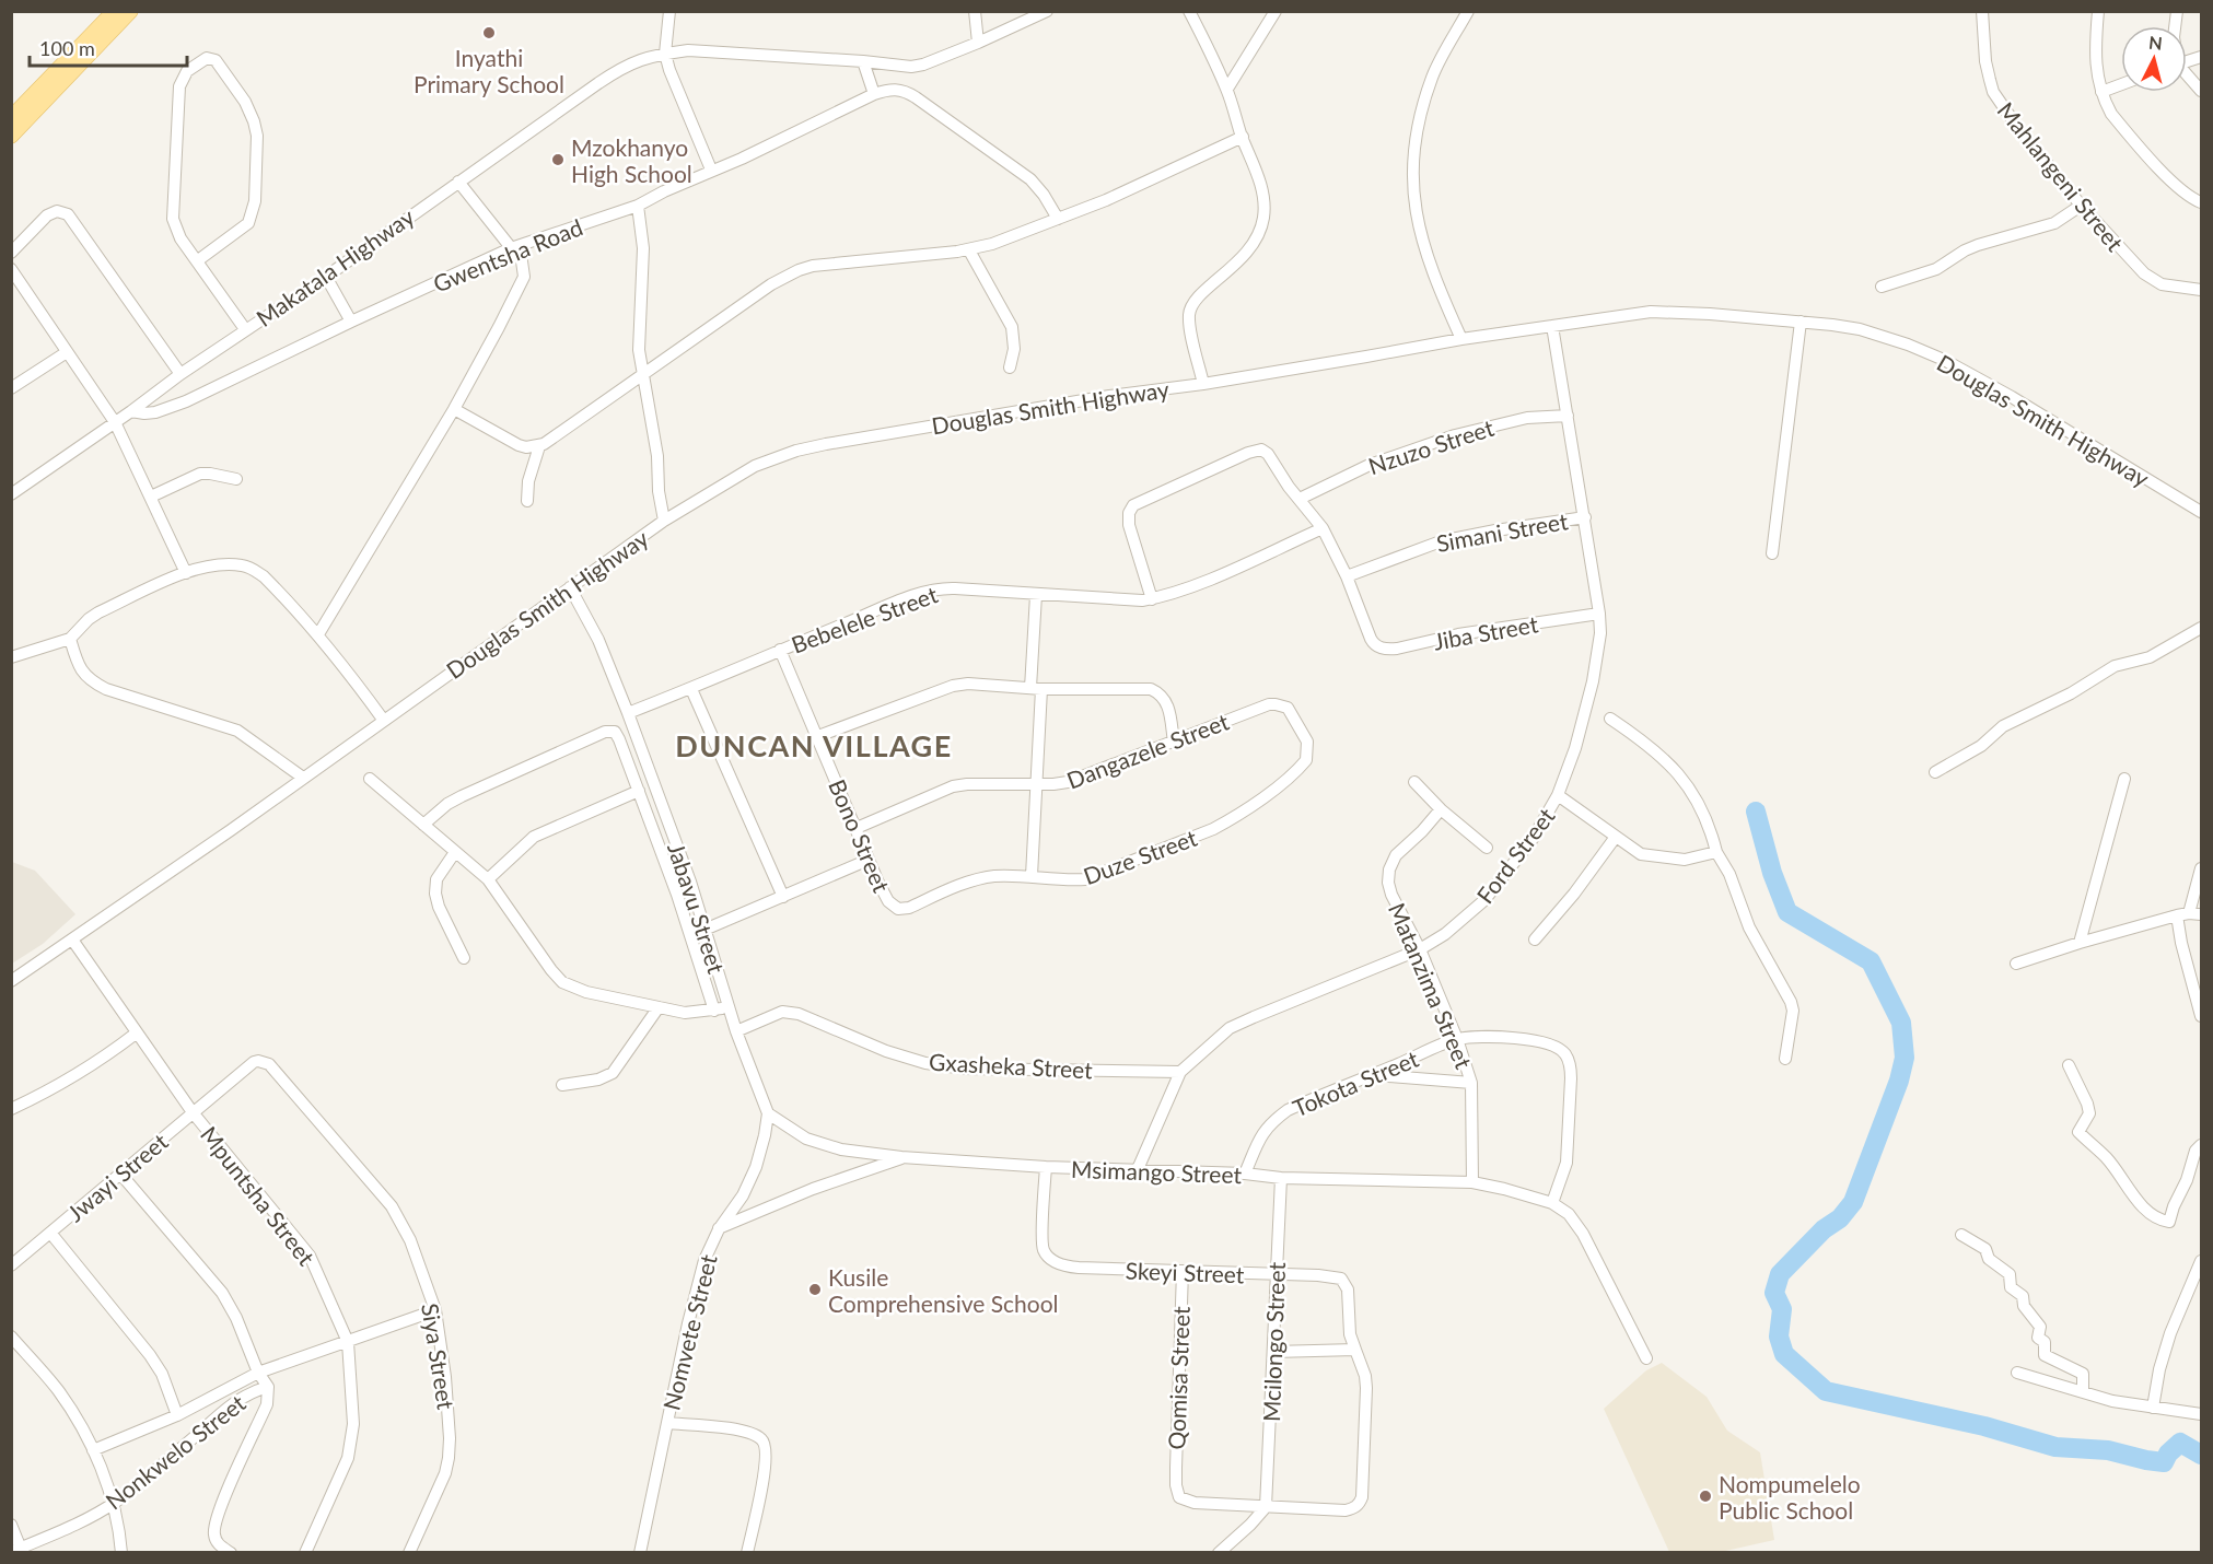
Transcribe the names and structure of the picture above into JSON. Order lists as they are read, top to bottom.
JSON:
{
  "streets": {
    "street": [
      "Mahlangeni Street",
      "Gwentsha Road",
      "Makatala Highway",
      "Douglas Smith Highway",
      "Nzuzo Street",
      "Simani Street",
      "Bebelele Street",
      "Jiba Street",
      "Dangazele Street",
      "Bono Street",
      "Ford Street",
      "Duze Street",
      "Jabavu Street",
      "Matanzima Street",
      "Gxasheka Street",
      "Tokota Street",
      "Msimango Street",
      "Jwayi Street",
      "Mpuntsha Street",
      "Skeyi Street",
      "Nomvete Street",
      "Mcilongo Street",
      "Siya Street",
      "Qomisa Street",
      "Nonkwelo Street"
    ]
  },
  "crossings": [
    ["Gwentsha Road", "Makatala Highway"],
    ["Douglas Smith Highway", "Ford Street"],
    ["Douglas Smith Highway", "Jabavu Street"],
    ["Douglas Smith Highway", "Mpuntsha Street"],
    ["Nzuzo Street", "Ford Street"],
    ["Simani Street", "Jiba Street"],
    ["Simani Street", "Ford Street"],
    ["Bebelele Street", "Bono Street"],
    ["Bebelele Street", "Jabavu Street"],
    ["Jiba Street", "Ford Street"],
    ["Dangazele Street", "Bono Street"],
    ["Dangazele Street", "Duze Street"],
    ["Bono Street", "Duze Street"],
    ["Ford Street", "Matanzima Street"],
    ["Ford Street", "Gxasheka Street"],
    ["Ford Street", "Msimango Street"],
    ["Jabavu Street", "Gxasheka Street"],
    ["Jabavu Street", "Msimango Street"],
    ["Matanzima Street", "Tokota Street"],
    ["Matanzima Street", "Msimango Street"],
    ["Tokota Street", "Msimango Street"],
    ["Msimango Street", "Skeyi Street"],
    ["Msimango Street", "Nomvete Street"],
    ["Msimango Street", "Mcilongo Street"],
    ["Jwayi Street", "Mpuntsha Street"],
    ["Jwayi Street", "Siya Street"],
    ["Mpuntsha Street", "Nonkwelo Street"],
    ["Skeyi Street", "Mcilongo Street"],
    ["Skeyi Street", "Qomisa Street"],
    ["Mcilongo Street", "Qomisa Street"],
    ["Siya Street", "Nonkwelo Street"]
  ],
  "districts": ["DUNCAN VILLAGE"],
  "places": [
    "Inyathi Primary School",
    "Mzokhanyo High School",
    "Kusile Comprehensive School",
    "Nompumelelo Public School"
  ],
  "scale_bar": "100 m",
  "north": "top"
}
